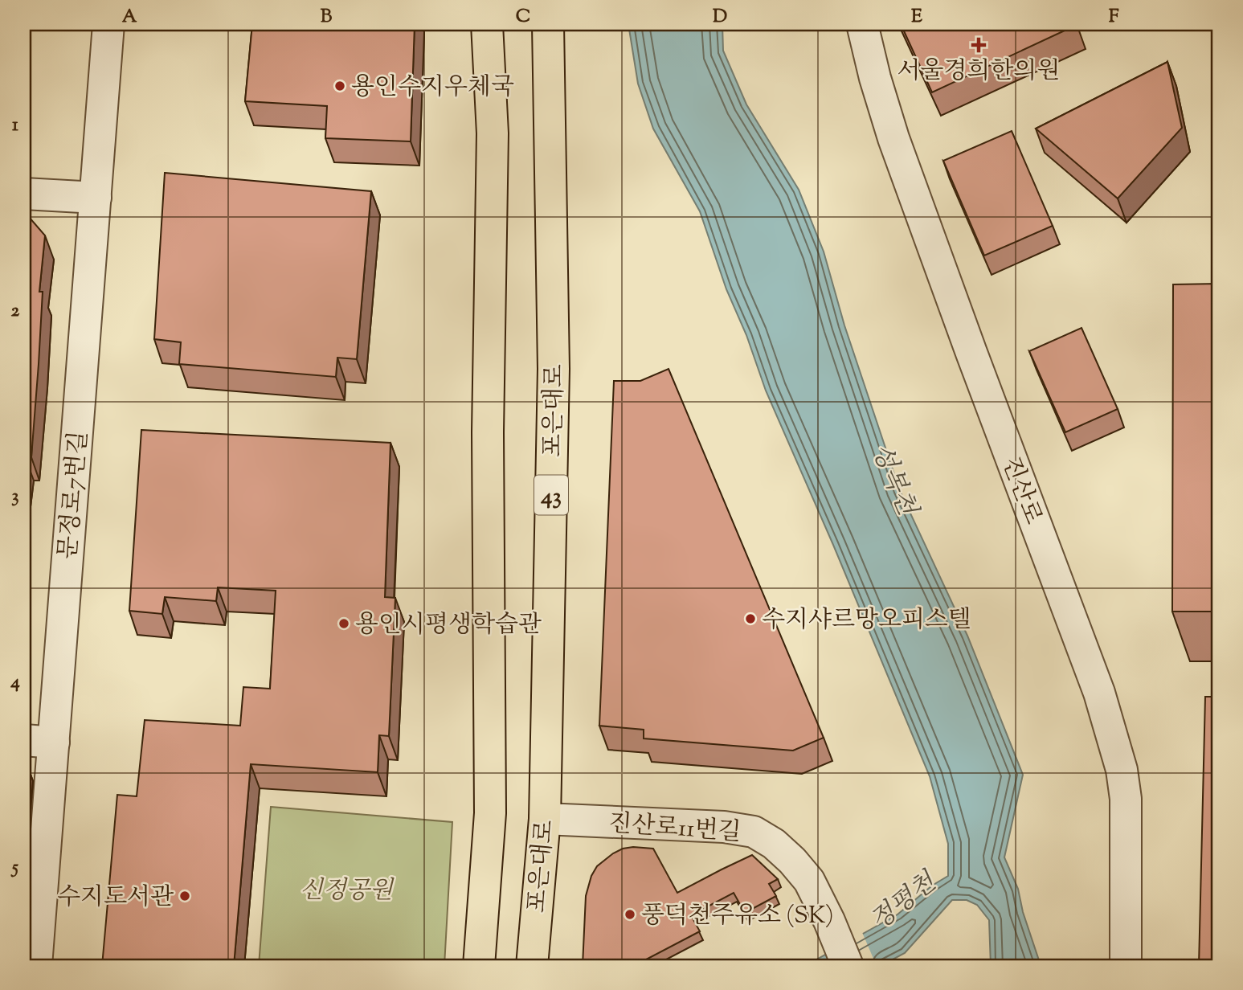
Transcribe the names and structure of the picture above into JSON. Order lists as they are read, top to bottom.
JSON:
{
  "streets": {
    "main road": ["포은대로", "43"],
    "street": ["진산로", "문정로7번길", "진산로11번길"]
  },
  "crossings": [
    ["포은대로", "진산로11번길"]
  ],
  "water": ["성복천", "정평천"],
  "parks": ["신정공원"],
  "places": {
    "health": ["서울경희한의원"],
    "other": [
      "용인수지우체국",
      "수지샤르망오피스텔",
      "용인시평생학습관",
      "수지도서관",
      "풍덕천주유소 (SK)"
    ]
  },
  "grid": {
    "columns": [
      "A",
      "B",
      "C",
      "D",
      "E",
      "F"
    ],
    "rows": [
      "1",
      "2",
      "3",
      "4",
      "5"
    ]
  }
}
